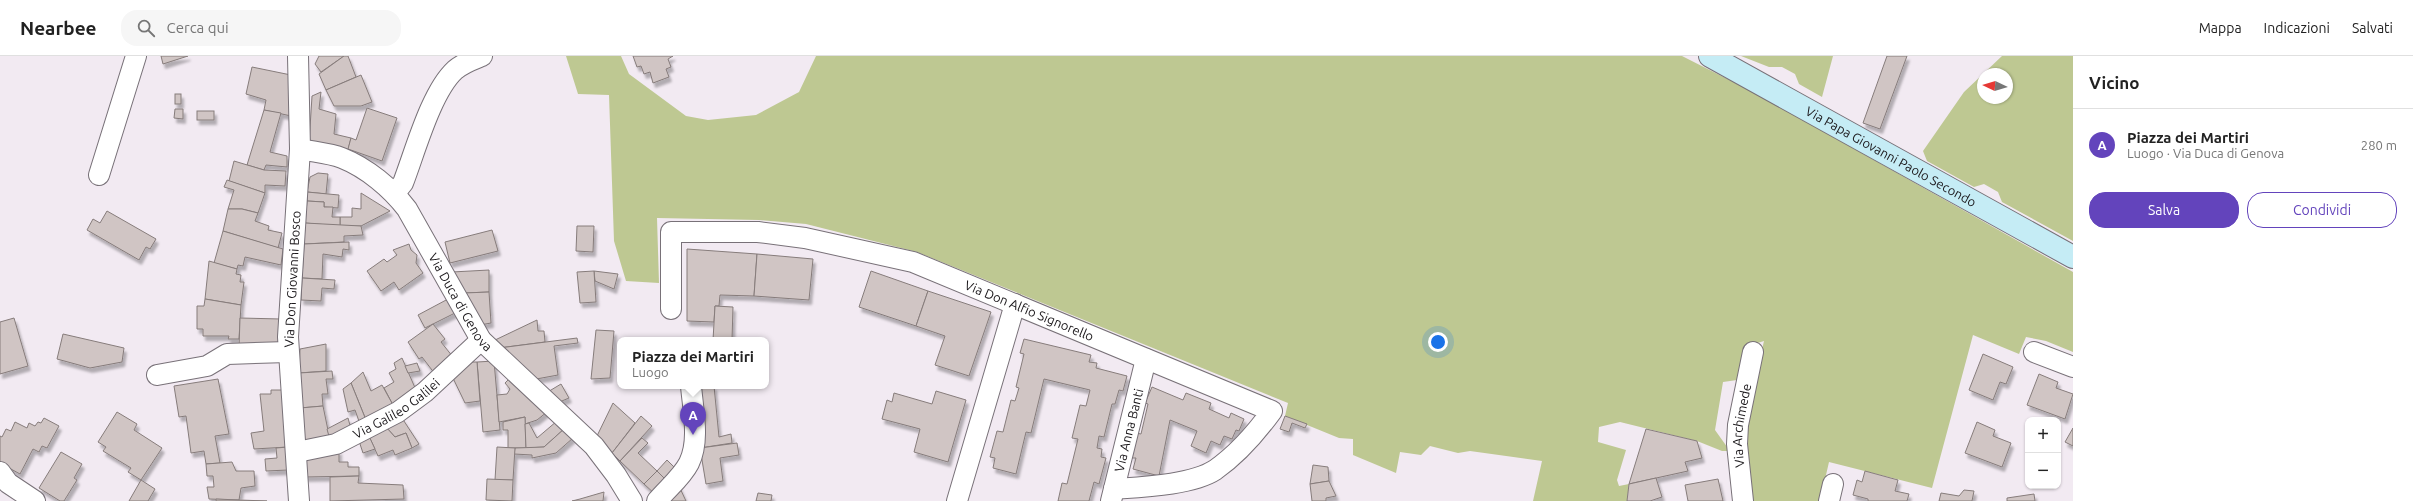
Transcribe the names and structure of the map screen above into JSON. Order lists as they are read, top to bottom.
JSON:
{
  "streets": {
    "main road": ["Via Papa Giovanni Paolo Secondo"],
    "street": [
      "Via Don Giovanni Bosco",
      "Via Duca di Genova",
      "Via Don Alfio Signorello",
      "Via Galileo Galilei",
      "Via Archimede",
      "Via Anna Banti"
    ]
  },
  "crossings": [
    ["Via Don Giovanni Bosco", "Via Duca di Genova"],
    ["Via Don Giovanni Bosco", "Via Galileo Galilei"],
    ["Via Duca di Genova", "Via Galileo Galilei"],
    ["Via Don Alfio Signorello", "Via Anna Banti"]
  ],
  "north": "left",
  "page": {
    "header": "Nearbee",
    "search": "Cerca qui",
    "nav": ["Mappa", "Indicazioni", "Salvati"],
    "heading": "Vicino",
    "list": [
      {
        "mark": "A",
        "name": "Piazza dei Martiri",
        "note": "Luogo · Via Duca di Genova",
        "value": "280 m"
      }
    ],
    "buttons": ["Salva", "Condividi"],
    "popup": ["Piazza dei Martiri", "Luogo"],
    "pins": "A",
    "map_buttons": ["+", "−"]
  }
}
